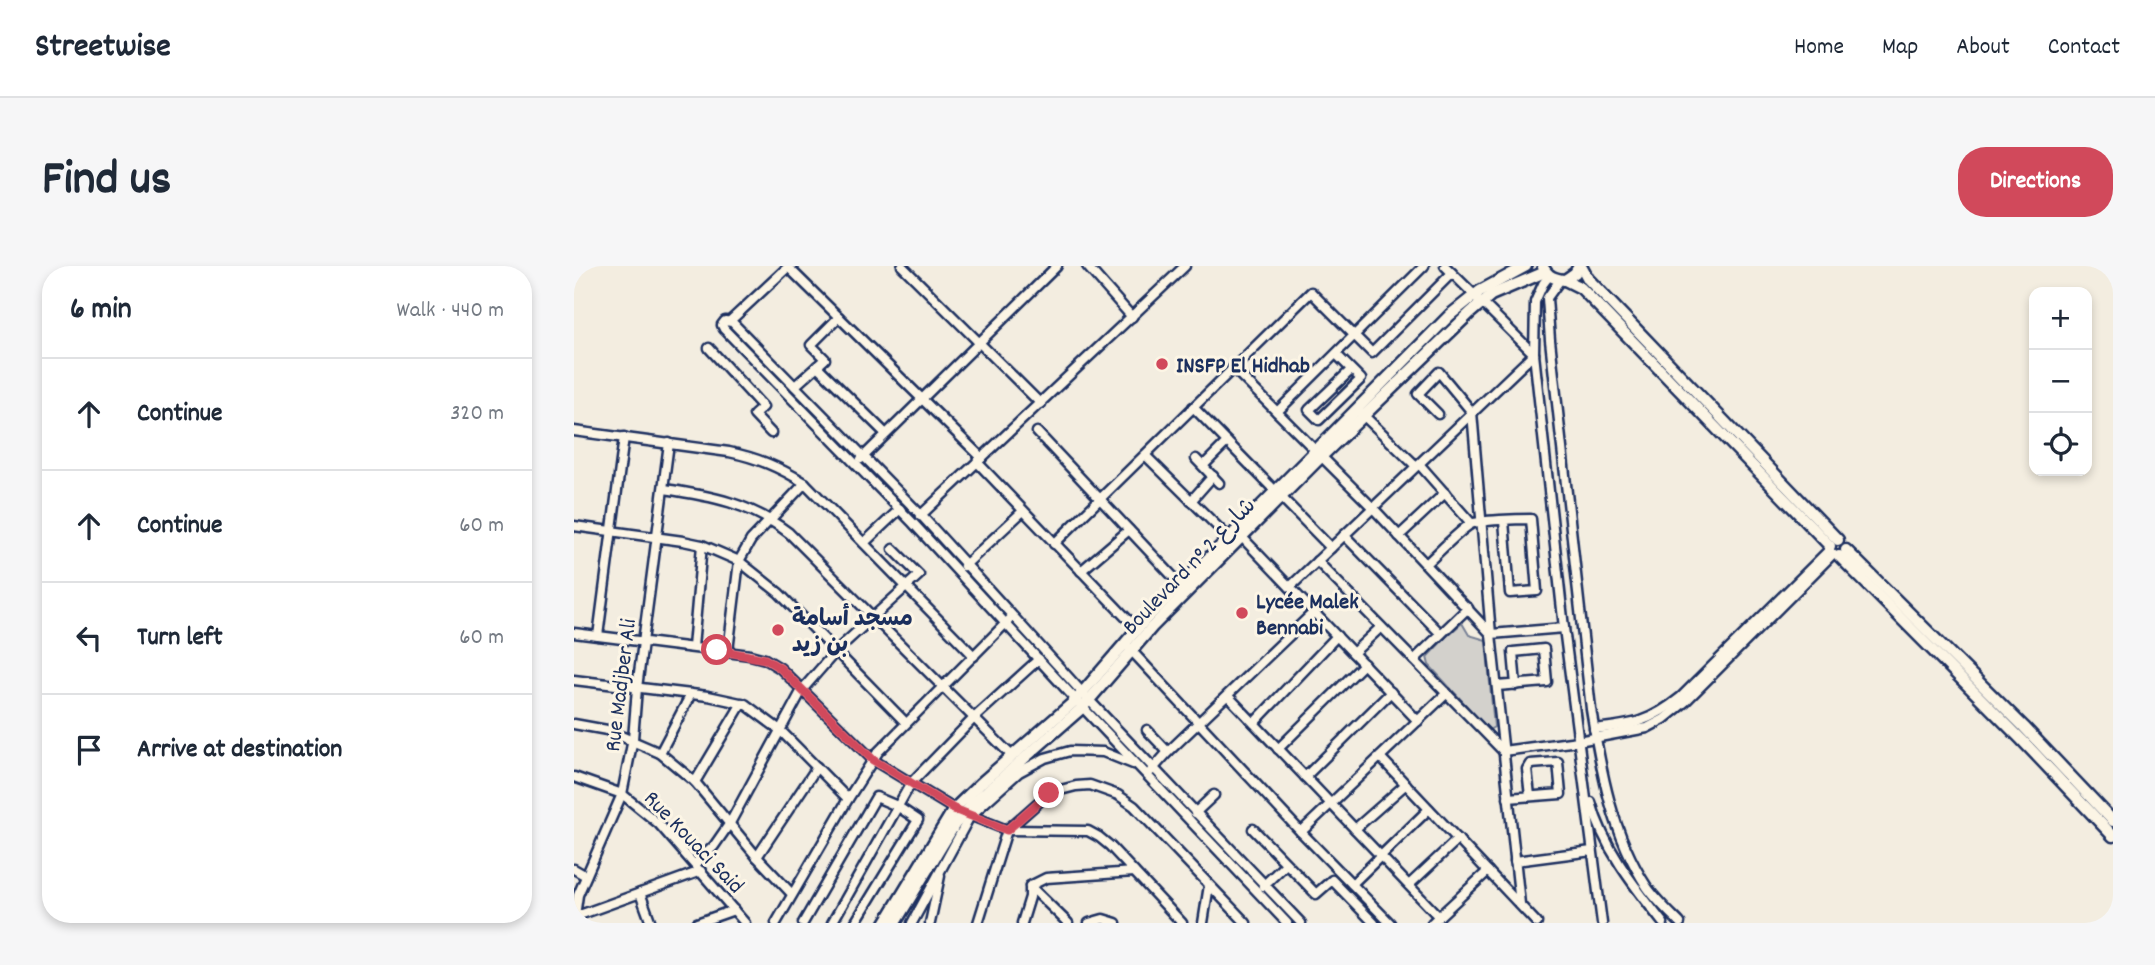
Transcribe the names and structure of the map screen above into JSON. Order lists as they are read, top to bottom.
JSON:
{
  "streets": {
    "main road": ["Boulevard n° شارع 2"],
    "street": ["Rue Madjber Ali", "Rue Kouaci Said"]
  },
  "crossings": [
    ["Rue Madjber Ali", "Rue Kouaci Said"]
  ],
  "places": ["INSFP El Hidhab", "Lycée Malek Bennabi", "مسجد أسامة بن زيد"],
  "page": {
    "header": "Streetwise",
    "nav": [
      "Home",
      "Map",
      "About",
      "Contact"
    ],
    "title": "Find us",
    "buttons": "Directions",
    "heading": ["6 min", "Walk · 440 m"],
    "map_buttons": ["+", "−"],
    "list": [
      ["Continue", "320 m"],
      ["Continue", "60 m"],
      ["Turn left", "60 m"],
      "Arrive at destination"
    ]
  }
}
